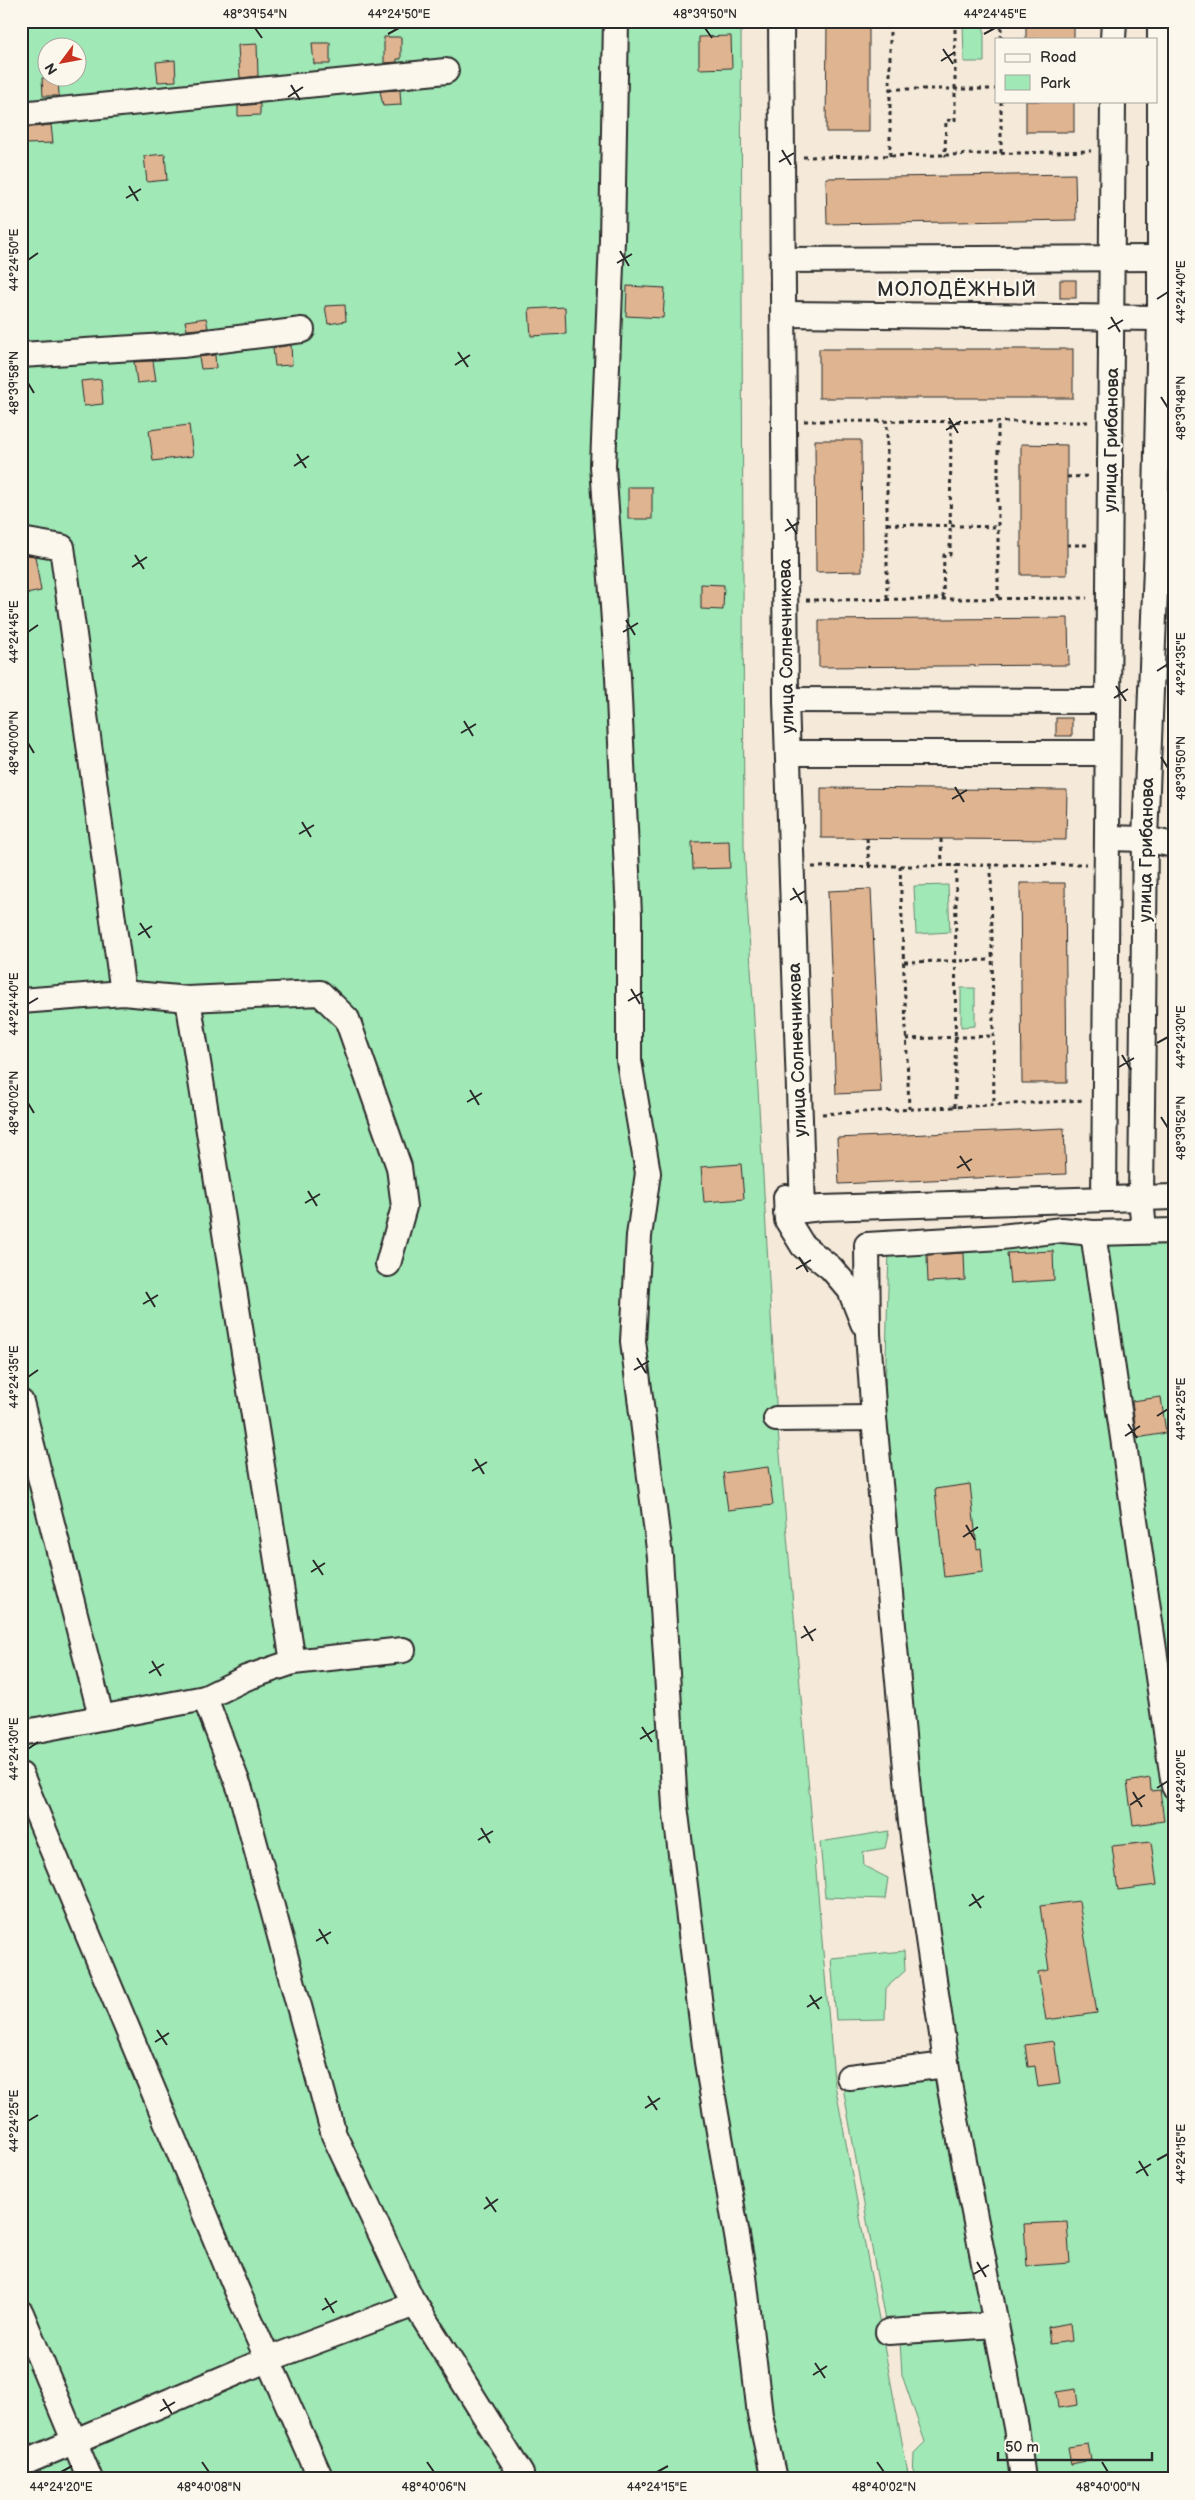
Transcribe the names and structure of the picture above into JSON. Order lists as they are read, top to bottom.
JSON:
{
  "streets": {
    "street": ["улица Грибанова", "улица Солнечникова"]
  },
  "districts": ["МОЛОДЁЖНЫЙ"],
  "legend": ["Road", "Park"],
  "scale_bar": "50 m",
  "north": "bottom left",
  "coordinates": [
    "48°39'54\"N",
    "44°24'50\"E",
    "48°39'50\"N",
    "44°24'45\"E",
    "44°24'40\"E",
    "48°39'58\"N",
    "48°39'48\"N",
    "44°24'35\"E",
    "48°40'00\"N",
    "44°24'30\"E",
    "48°40'02\"N",
    "48°39'52\"N",
    "44°24'25\"E",
    "44°24'20\"E",
    "44°24'15\"E",
    "48°40'08\"N",
    "48°40'06\"N"
  ]
}
